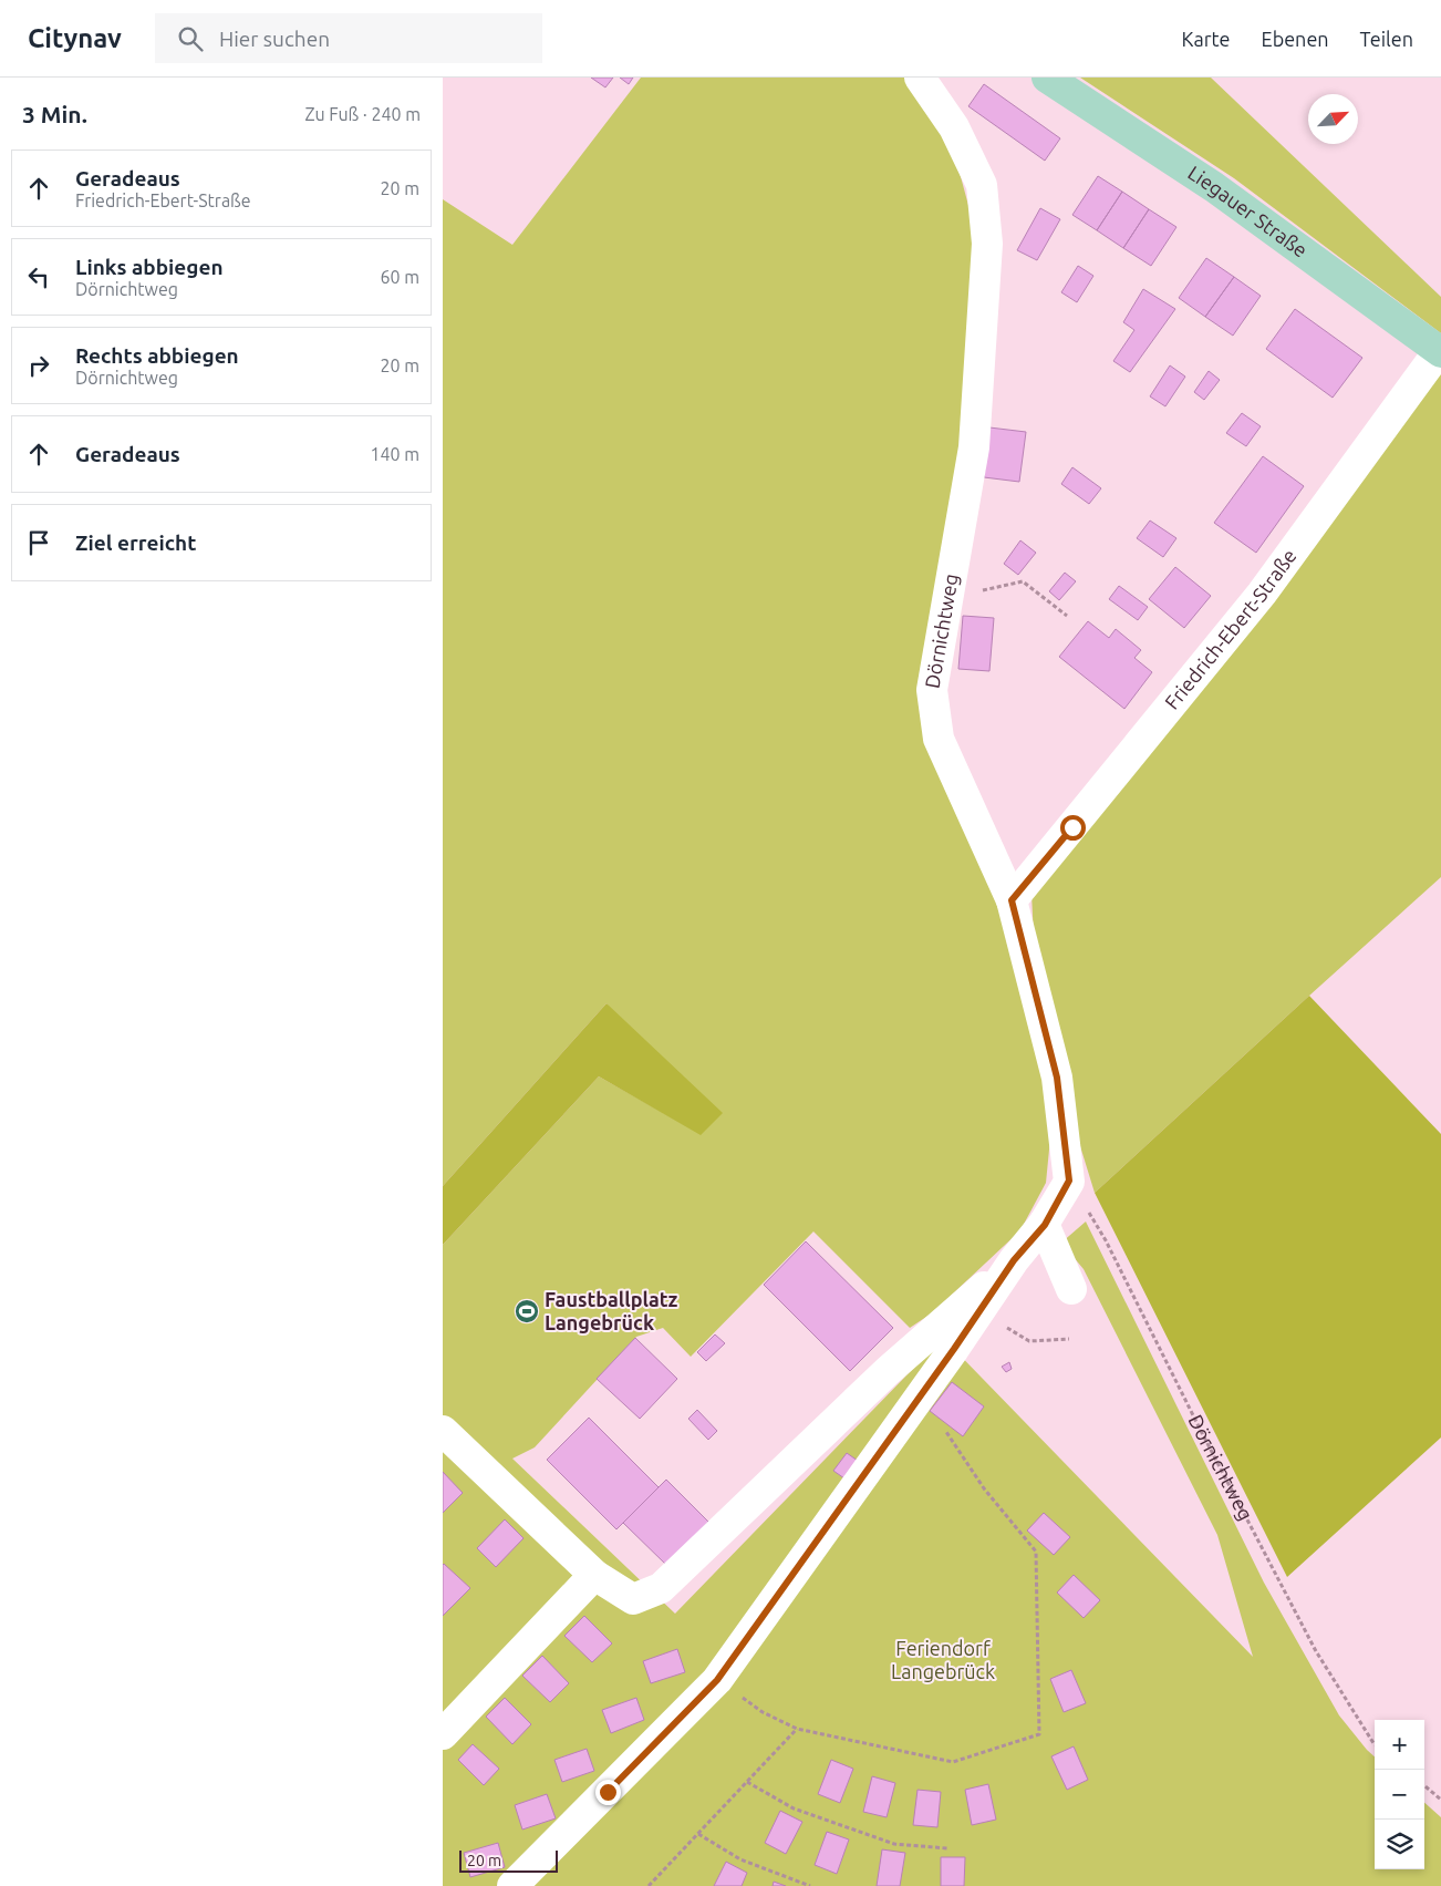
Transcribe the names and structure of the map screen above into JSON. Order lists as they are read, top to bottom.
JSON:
{
  "streets": {
    "main road": ["Liegauer Straße"],
    "street": ["Friedrich-Ebert-Straße", "Dörnichtweg"]
  },
  "crossings": [
    ["Liegauer Straße", "Friedrich-Ebert-Straße"],
    ["Friedrich-Ebert-Straße", "Dörnichtweg"]
  ],
  "parks": ["Feriendorf Langebrück"],
  "places": {
    "sports": ["Faustballplatz Langebrück"]
  },
  "scale_bar": "20 m",
  "north": "top right",
  "page": {
    "header": "Citynav",
    "search": "Hier suchen",
    "nav": ["Karte", "Ebenen", "Teilen"],
    "heading": ["3 Min.", "Zu Fuß · 240 m"],
    "list": [
      ["Geradeaus", "Friedrich-Ebert-Straße", "20 m"],
      ["Links abbiegen", "Dörnichtweg", "60 m"],
      ["Rechts abbiegen", "Dörnichtweg", "20 m"],
      ["Geradeaus", "140 m"],
      "Ziel erreicht"
    ],
    "map_buttons": ["+", "−"],
    "scale": "20 m"
  }
}
